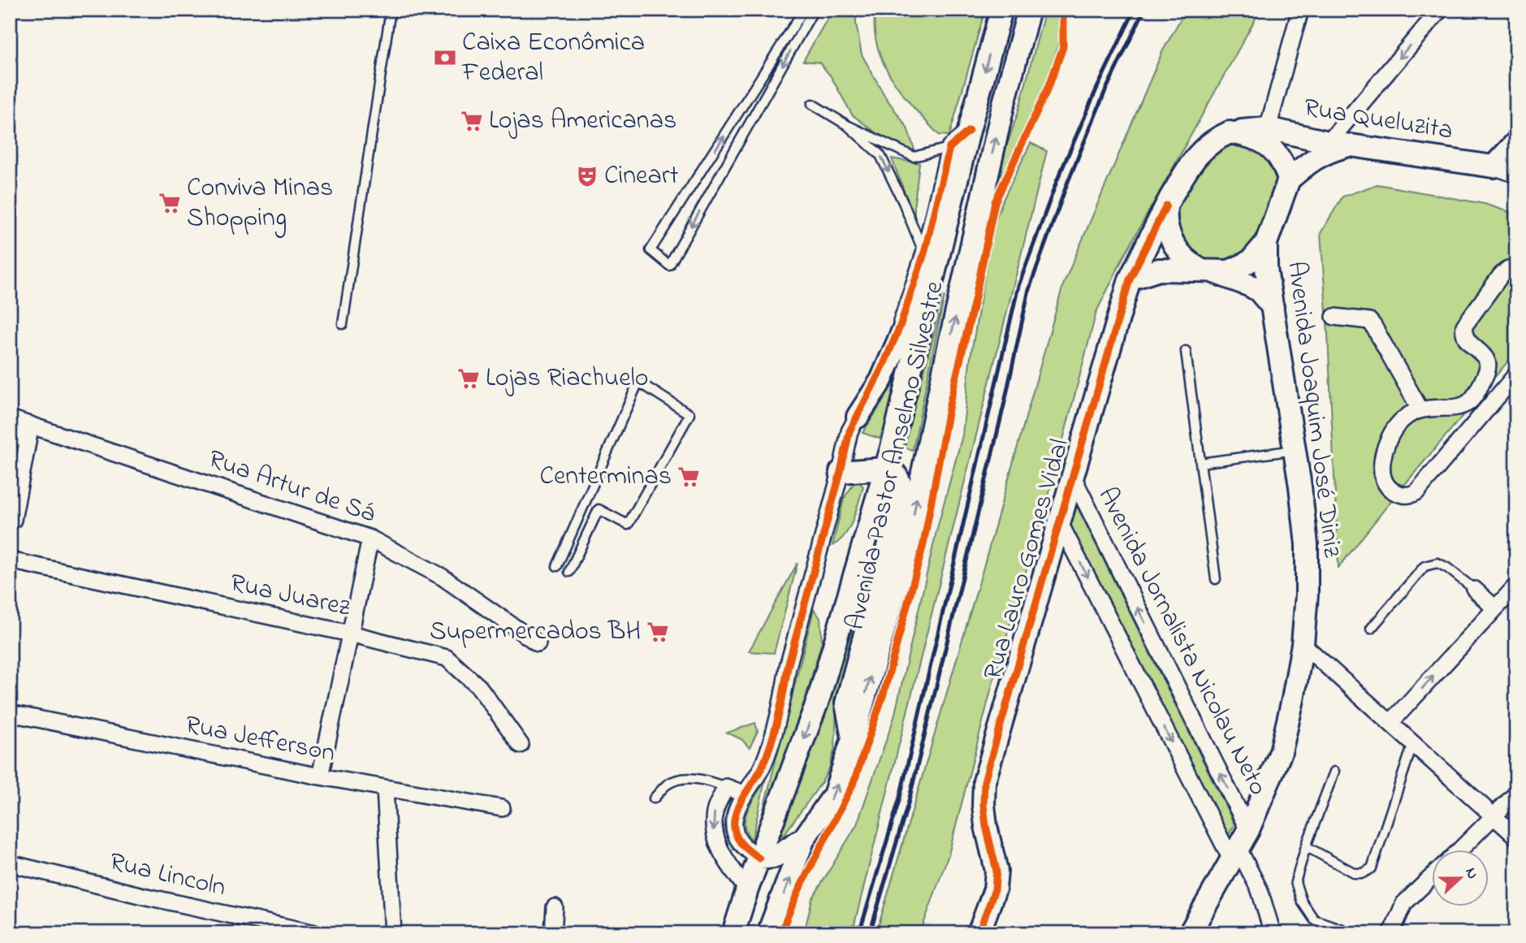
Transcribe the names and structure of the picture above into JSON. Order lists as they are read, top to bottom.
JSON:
{
  "streets": {
    "main road": [
      "Rua Queluzita",
      "Avenida Joaquim José Diniz",
      "Avenida Pastor Anselmo Silvestre",
      "Rua Lauro Gomes Vidal"
    ],
    "street": [
      "Rua Artur de Sá",
      "Rua Juarez",
      "Avenida Jornalista Nicolau Neto",
      "Rua Jefferson",
      "Rua Lincoln"
    ]
  },
  "crossings": [
    ["Rua Queluzita", "Avenida Joaquim José Diniz"],
    ["Rua Queluzita", "Rua Lauro Gomes Vidal"],
    ["Avenida Joaquim José Diniz", "Rua Lauro Gomes Vidal"],
    ["Avenida Joaquim José Diniz", "Avenida Jornalista Nicolau Neto"],
    ["Rua Lauro Gomes Vidal", "Avenida Jornalista Nicolau Neto"]
  ],
  "places": {
    "bank": ["Caixa Econômica Federal"],
    "supermarket": [
      "Lojas Americanas",
      "Conviva Minas Shopping",
      "Lojas Riachuelo",
      "Centerminas",
      "Supermercados BH"
    ],
    "theatre": ["Cineart"]
  },
  "north": "right"
}
